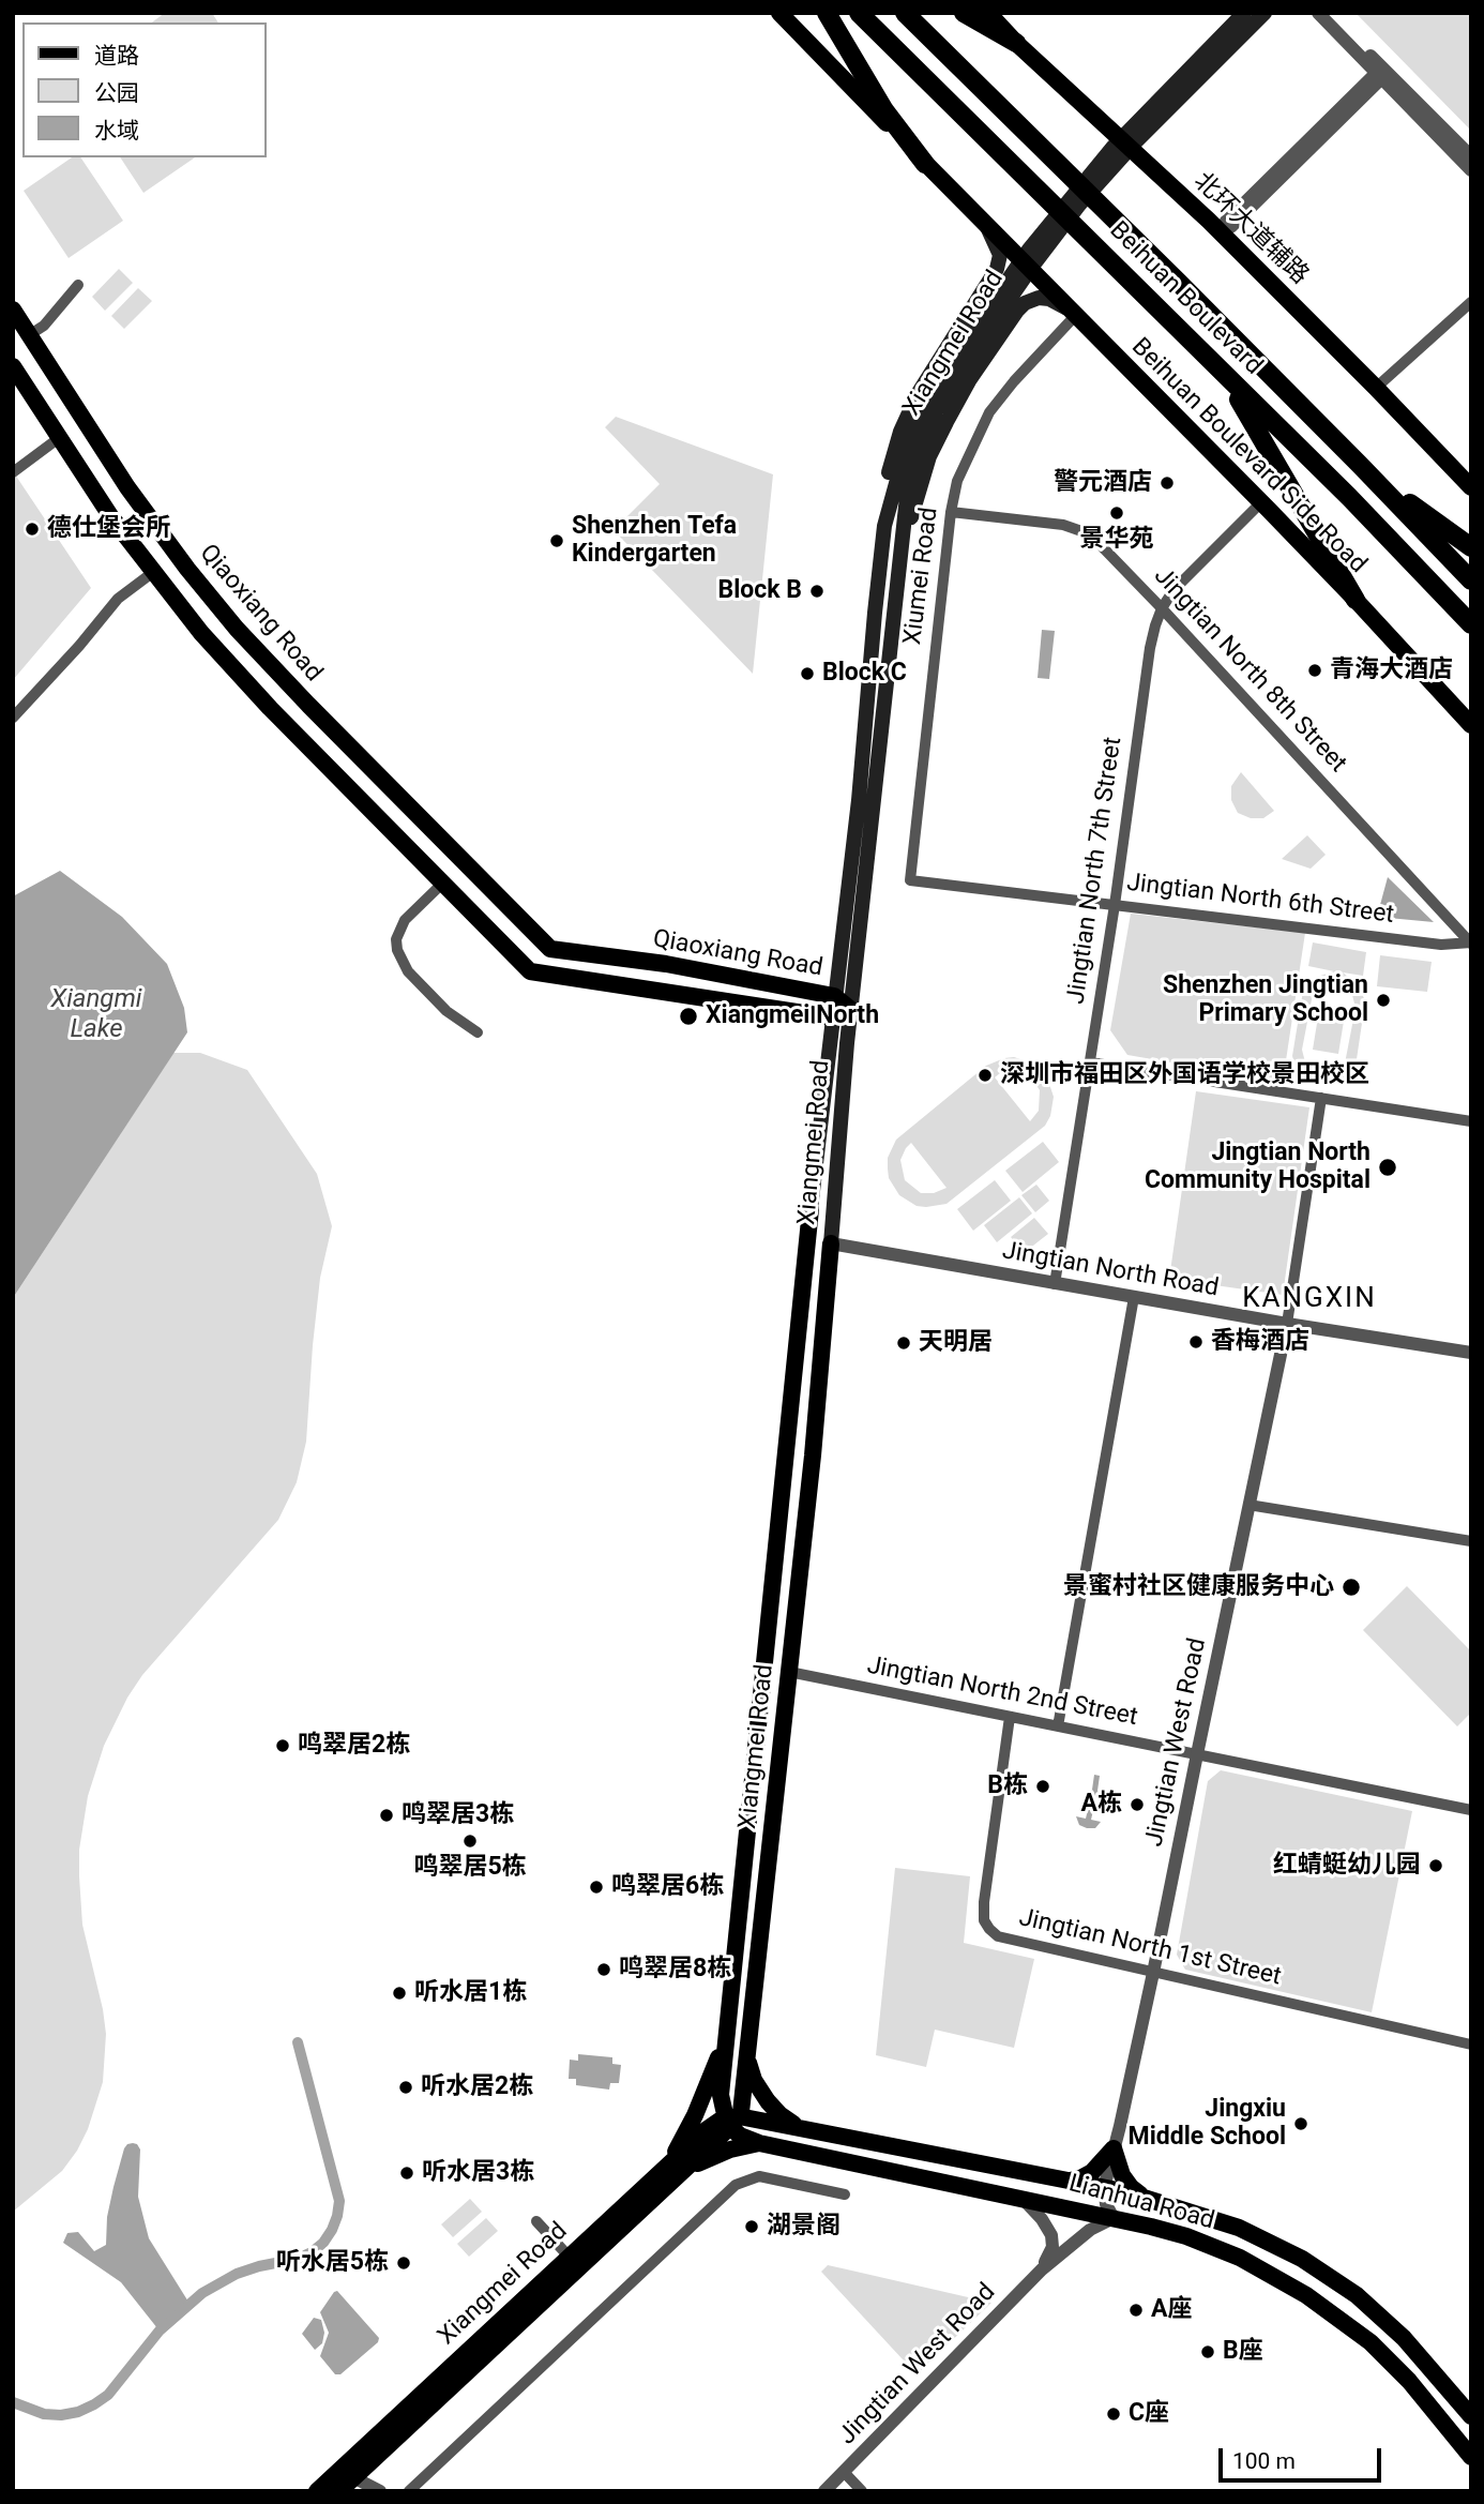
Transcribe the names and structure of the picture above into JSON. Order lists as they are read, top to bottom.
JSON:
{
  "streets": {
    "highway": ["Beihuan Boulevard"],
    "main road": [
      "北环大道辅路",
      "Xiangmei Road",
      "Beihuan Boulevard Side Road",
      "Qiaoxiang Road",
      "Lianhua Road"
    ],
    "street": [
      "Xiumei Road",
      "Jingtian North 8th Street",
      "Jingtian North 7th Street",
      "Jingtian North 6th Street",
      "Jingtian North Road",
      "Jingtian North 2nd Street",
      "Jingtian West Road",
      "Jingtian North 1st Street"
    ]
  },
  "crossings": [
    ["Xiangmei Road", "Qiaoxiang Road"],
    ["Xiangmei Road", "Jingtian North Road"],
    ["Xiangmei Road", "Jingtian North 2nd Street"],
    ["Xiangmei Road", "Lianhua Road"],
    ["Beihuan Boulevard Side Road", "Xiumei Road"],
    ["Beihuan Boulevard Side Road", "Jingtian North 7th Street"],
    ["Xiumei Road", "Jingtian North 8th Street"],
    ["Xiumei Road", "Jingtian North 6th Street"],
    ["Jingtian North 8th Street", "Jingtian North 7th Street"],
    ["Jingtian North 8th Street", "Jingtian North 6th Street"],
    ["Jingtian North 7th Street", "Jingtian North 6th Street"],
    ["Jingtian North 7th Street", "Jingtian North Road"],
    ["Jingtian North Road", "Jingtian West Road"],
    ["Jingtian North 2nd Street", "Jingtian West Road"],
    ["Jingtian North 2nd Street", "Jingtian North 1st Street"],
    ["Jingtian West Road", "Jingtian North 1st Street"],
    ["Jingtian West Road", "Lianhua Road"]
  ],
  "districts": ["KANGXIN"],
  "water": ["Xiangmi Lake"],
  "places": [
    "警元酒店",
    "景华苑",
    "德仕堡会所",
    "Shenzhen Tefa Kindergarten",
    "Block B",
    "青海大酒店",
    "Block C",
    "Shenzhen Jingtian Primary School",
    "Xiangmei North",
    "深圳市福田区外国语学校景田校区",
    "Jingtian North Community Hospital",
    "香梅酒店",
    "天明居",
    "景蜜村社区健康服务中心",
    "鸣翠居2栋",
    "B栋",
    "A栋",
    "鸣翠居3栋",
    "鸣翠居5栋",
    "红蜻蜓幼儿园",
    "鸣翠居6栋",
    "鸣翠居8栋",
    "听水居1栋",
    "听水居2栋",
    "Jingxiu Middle School",
    "听水居3栋",
    "湖景阁",
    "听水居5栋",
    "A座",
    "B座",
    "C座"
  ],
  "legend": ["道路", "公园", "水域"],
  "scale_bar": "100 m"
}
